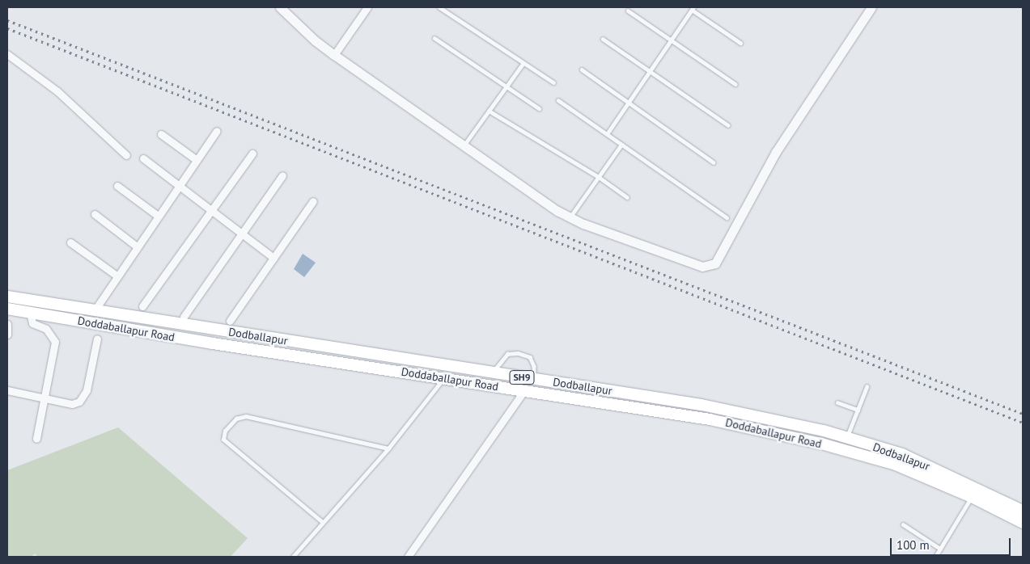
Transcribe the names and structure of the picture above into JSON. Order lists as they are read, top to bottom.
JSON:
{
  "streets": {
    "main road": ["Doddaballapur Road", "Dodballapur", "SH9"]
  },
  "scale_bar": "100 m"
}
